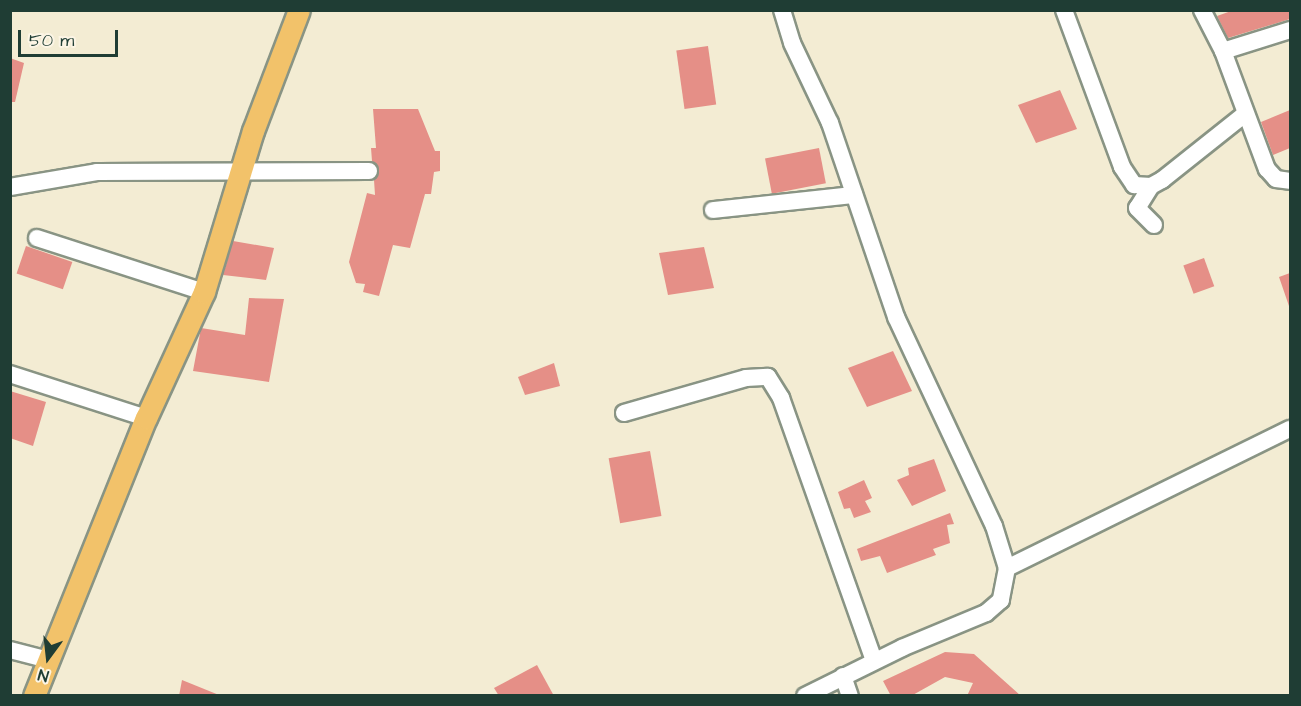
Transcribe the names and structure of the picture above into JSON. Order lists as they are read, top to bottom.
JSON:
{
  "scale_bar": "50 m",
  "north": "bottom"
}
